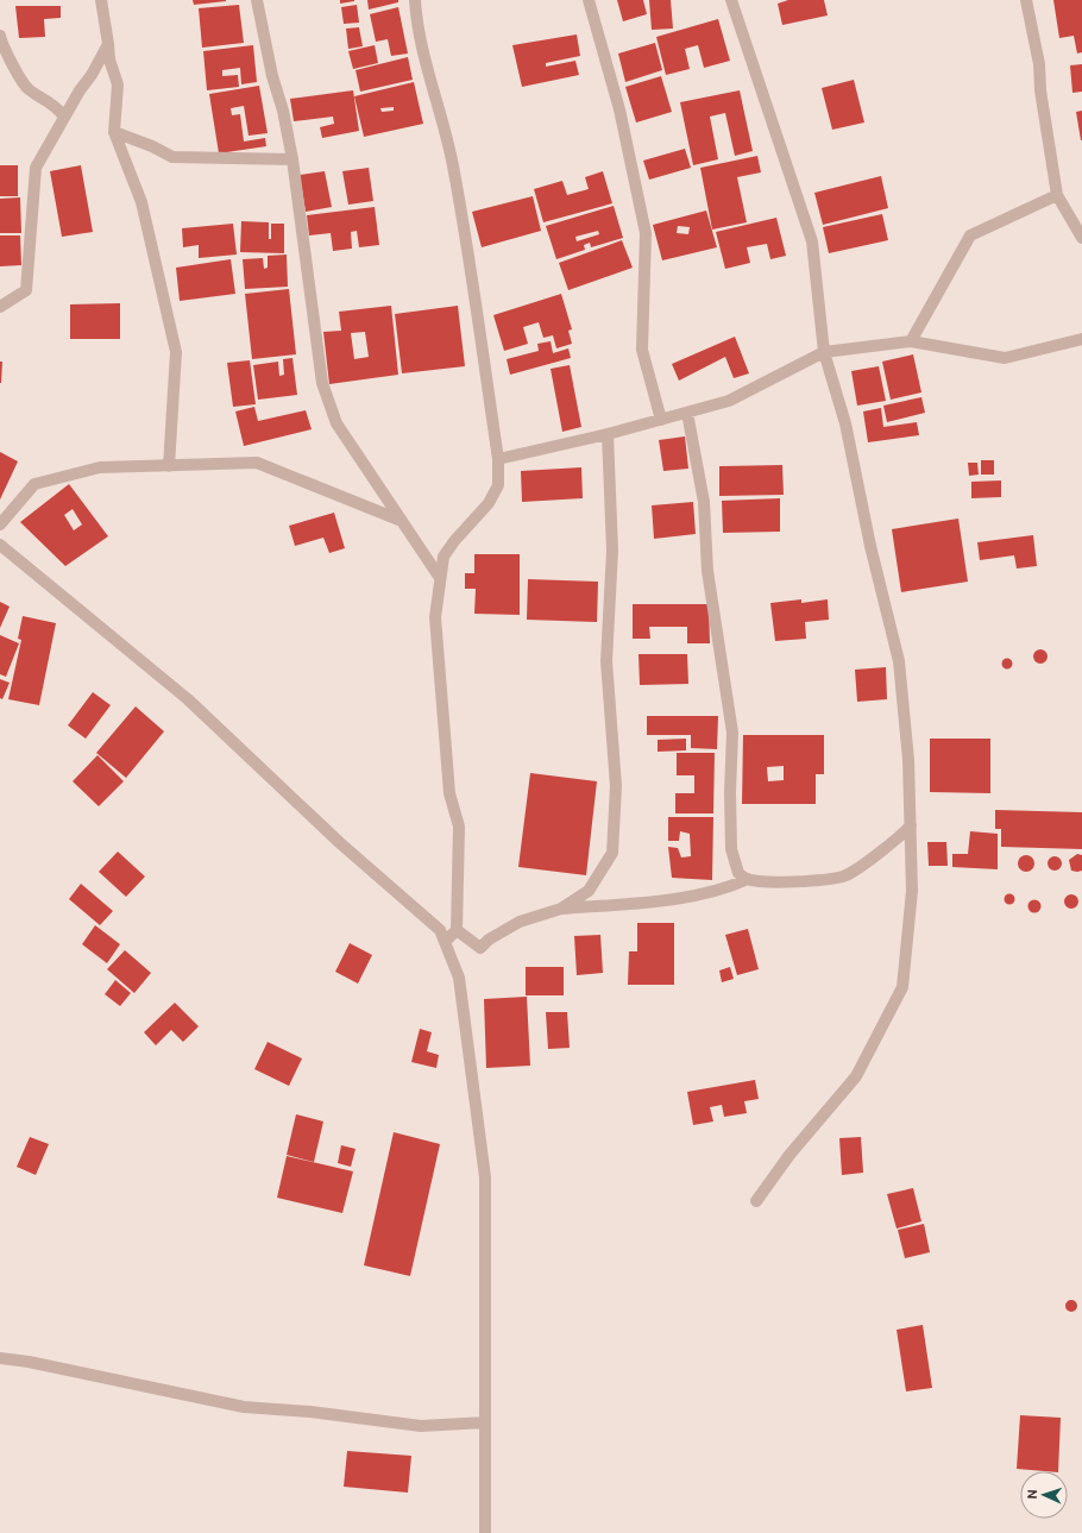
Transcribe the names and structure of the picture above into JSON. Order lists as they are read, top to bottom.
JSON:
{
  "north": "left"
}
